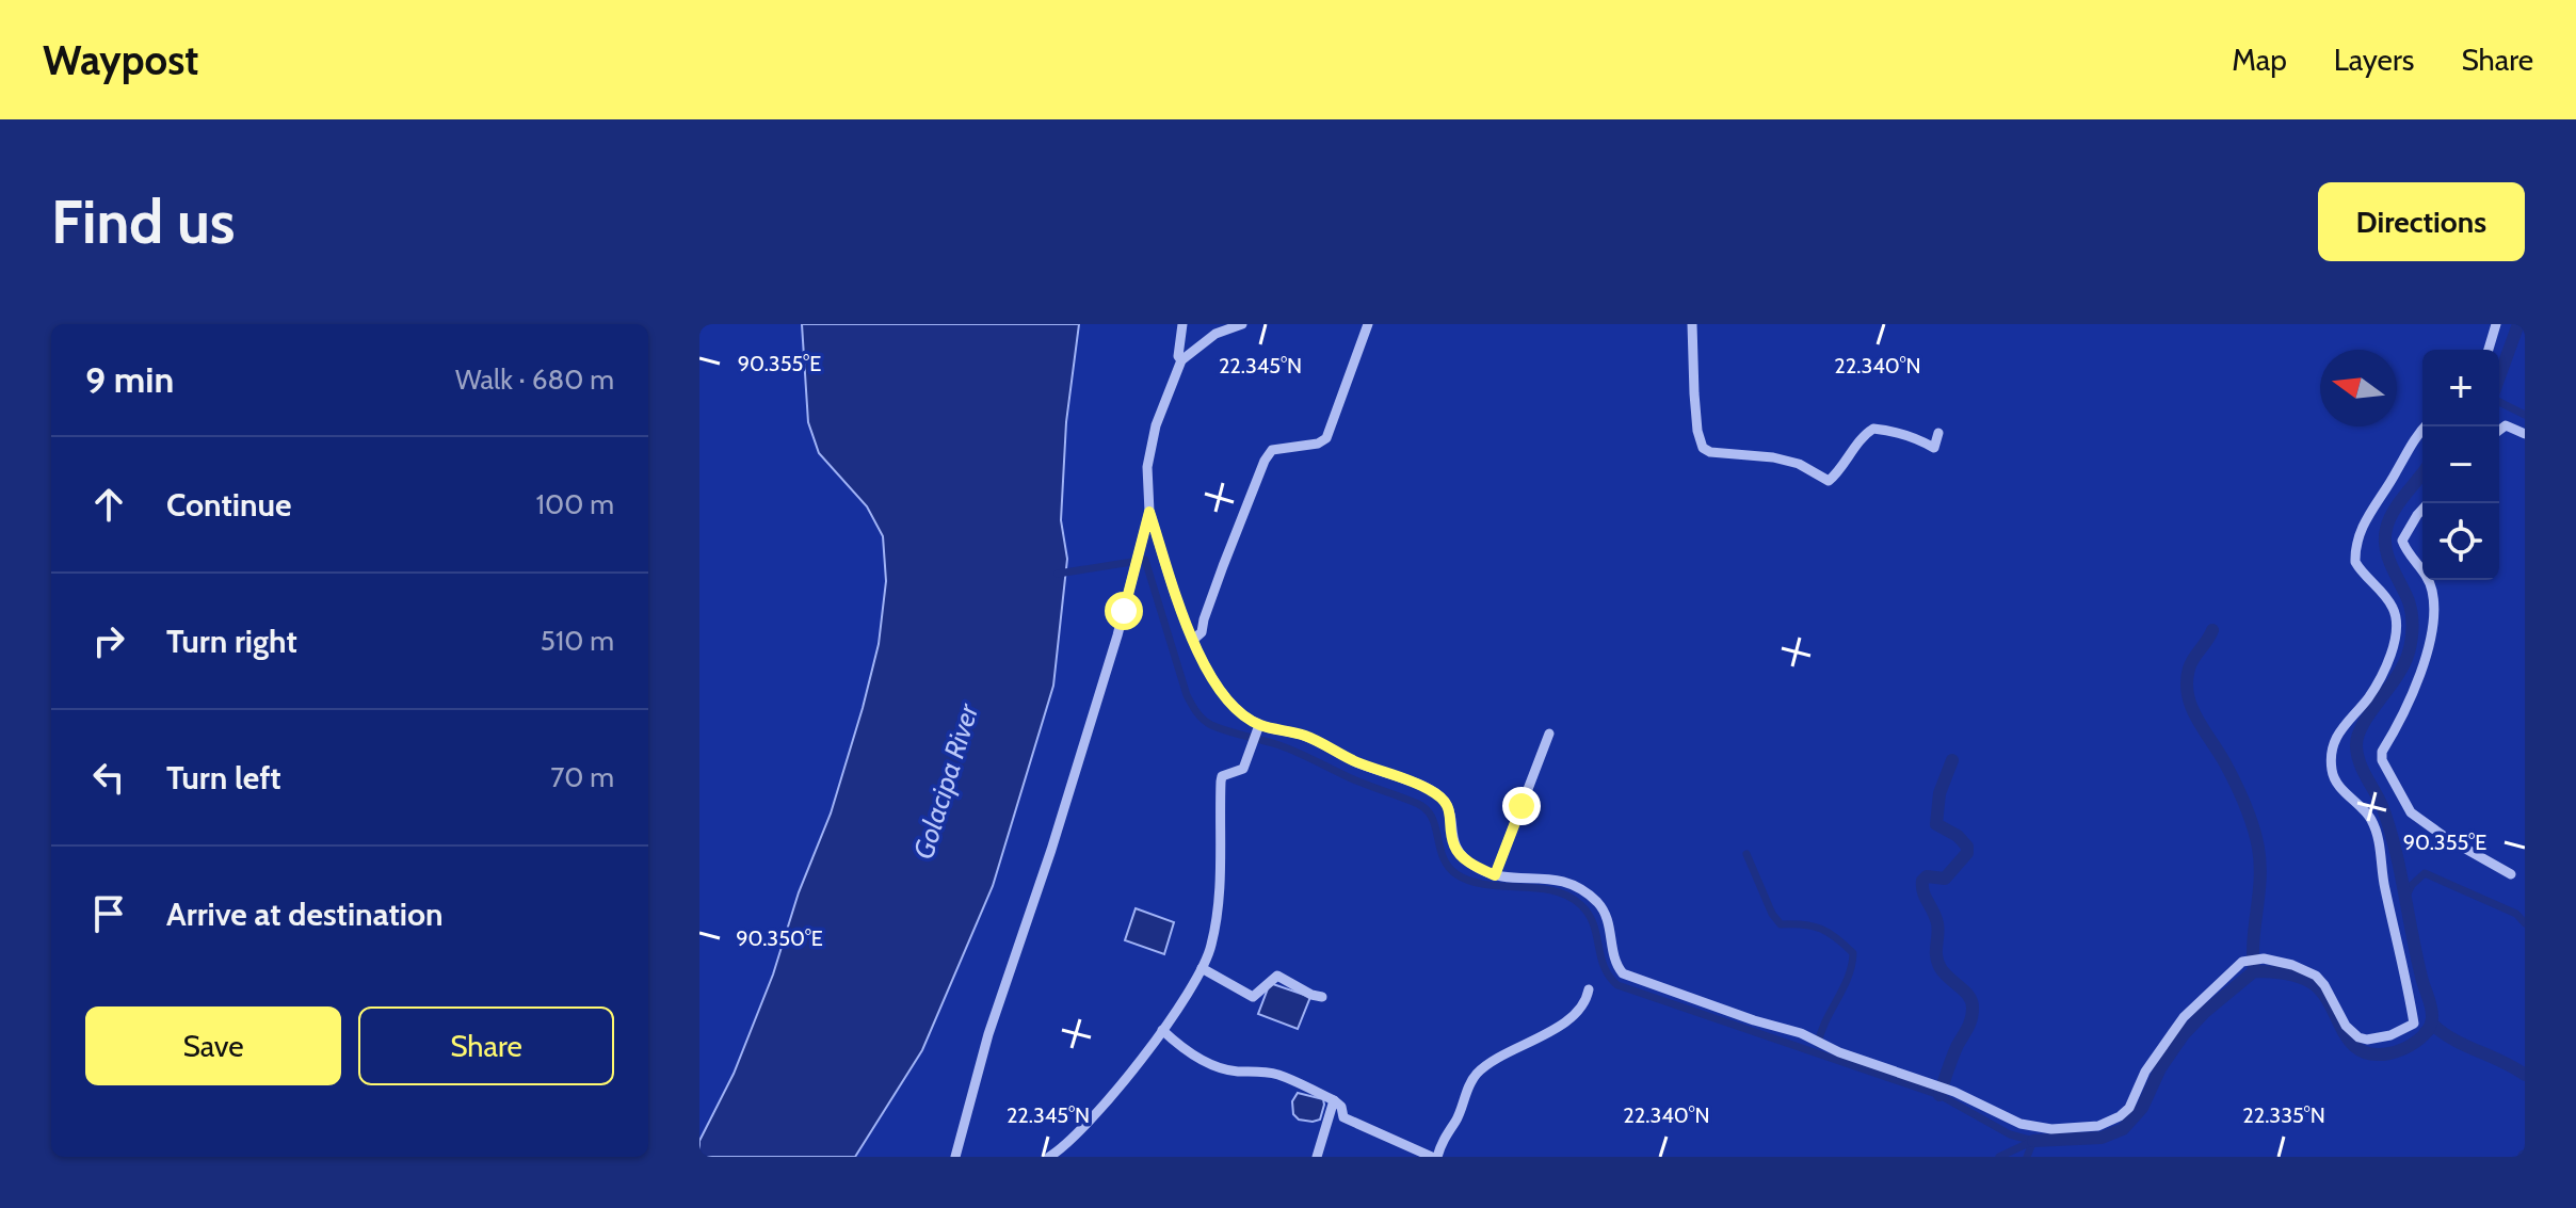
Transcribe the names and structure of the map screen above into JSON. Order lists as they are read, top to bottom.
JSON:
{
  "water": ["Golacipa River"],
  "north": "left",
  "page": {
    "header": "Waypost",
    "nav": ["Map", "Layers", "Share"],
    "buttons": [
      "Directions",
      ["Save", "Share"]
    ],
    "title": "Find us",
    "heading": ["9 min", "Walk · 680 m"],
    "map_buttons": ["+", "−"],
    "list": [
      ["Continue", "100 m"],
      ["Turn right", "510 m"],
      ["Turn left", "70 m"],
      "Arrive at destination"
    ]
  },
  "coordinates": [
    "90.355°E",
    "22.345°N",
    "22.340°N",
    "90.350°E",
    "22.335°N"
  ]
}
